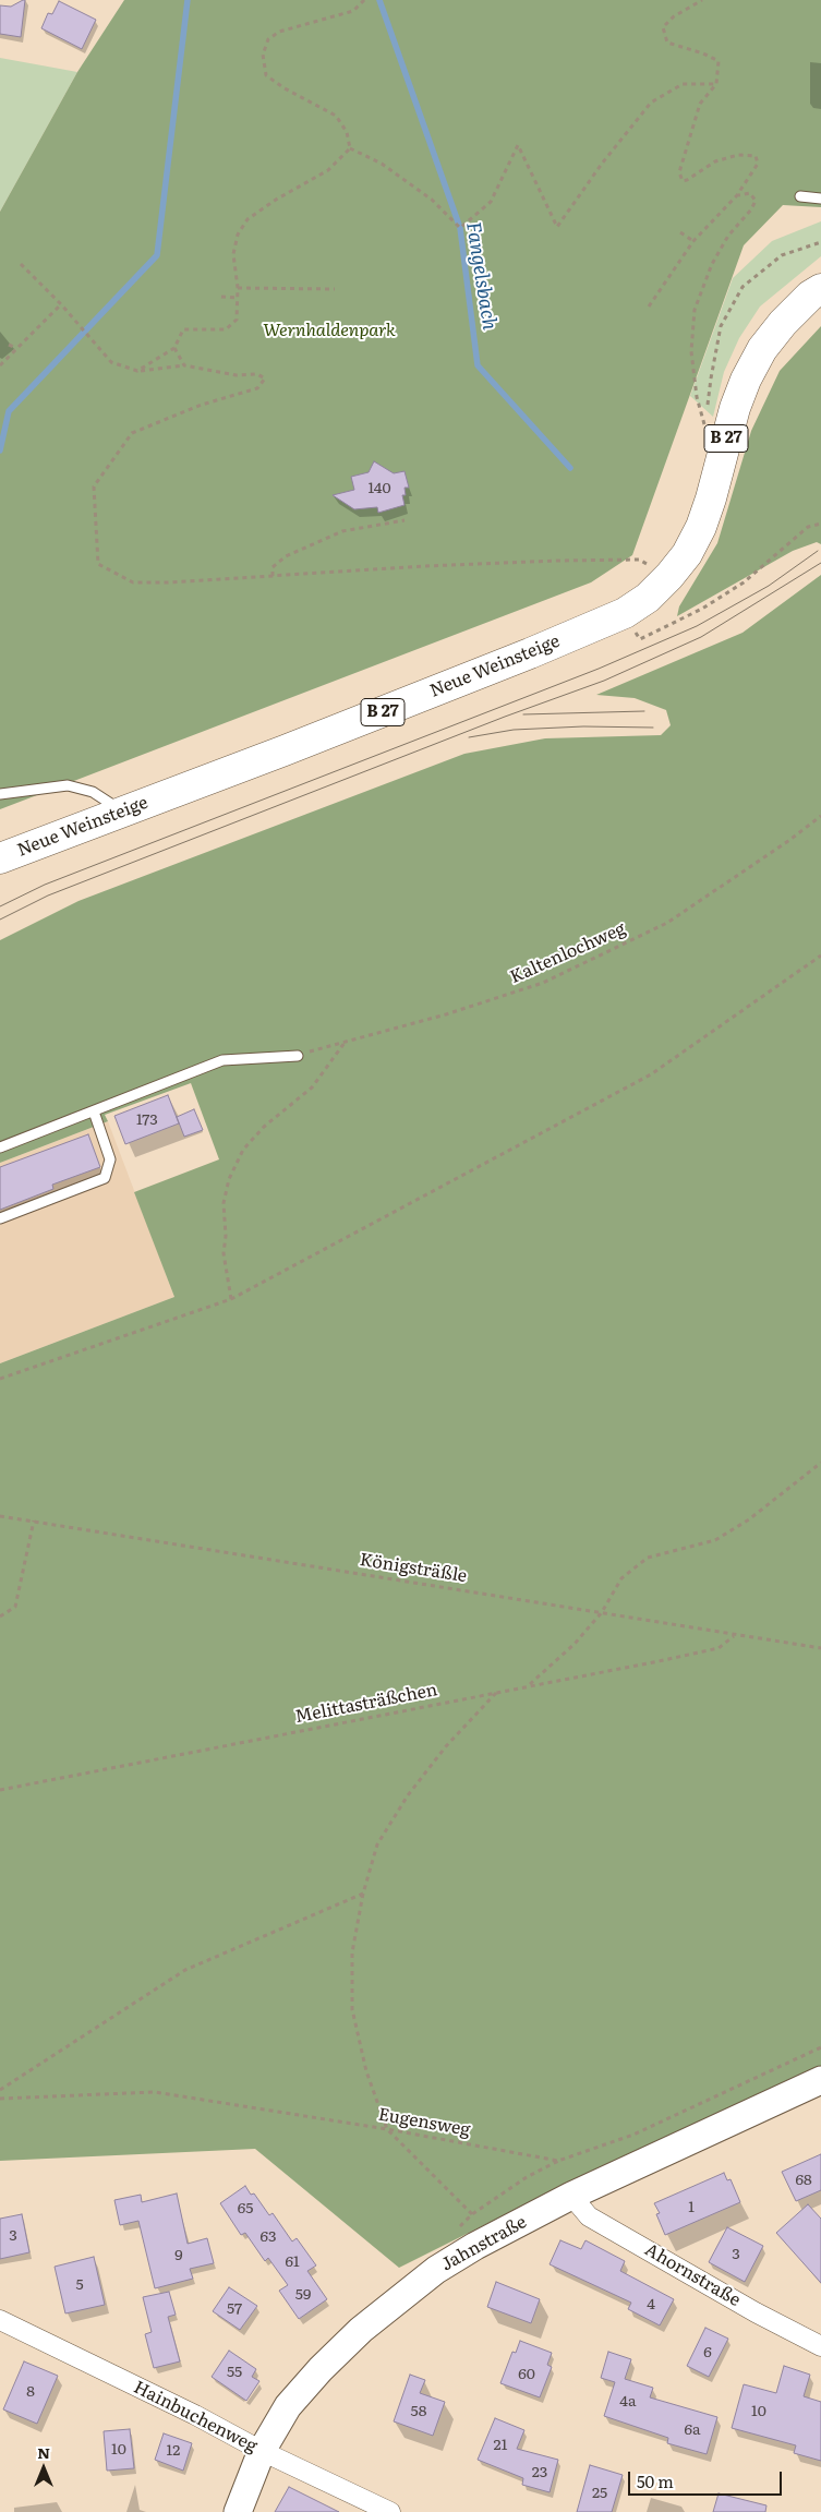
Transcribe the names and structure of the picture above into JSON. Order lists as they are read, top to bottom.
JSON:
{
  "streets": {
    "main road": ["B 27", "Neue Weinsteige", "Jahnstraße"],
    "street": ["Ahornstraße", "Hainbuchenweg"],
    "path": [
      "Kaltenlochweg",
      "Königsträßle",
      "Melittasträßchen",
      "Eugensweg"
    ]
  },
  "crossings": [
    ["Königsträßle", "Melittasträßchen"],
    ["Jahnstraße", "Ahornstraße"],
    ["Jahnstraße", "Hainbuchenweg"]
  ],
  "water": ["Fangelsbach"],
  "parks": ["Wernhaldenpark"],
  "house_numbers": [
    "140",
    "173",
    "68",
    "1",
    "65",
    "3",
    "63",
    "3",
    "9",
    "61",
    "5",
    "59",
    "4",
    "57",
    "6",
    "55",
    "60",
    "8",
    "4a",
    "58",
    "10",
    "6a",
    "21",
    "10",
    "12",
    "23",
    "25"
  ],
  "scale_bar": "50 m",
  "north": "top"
}
